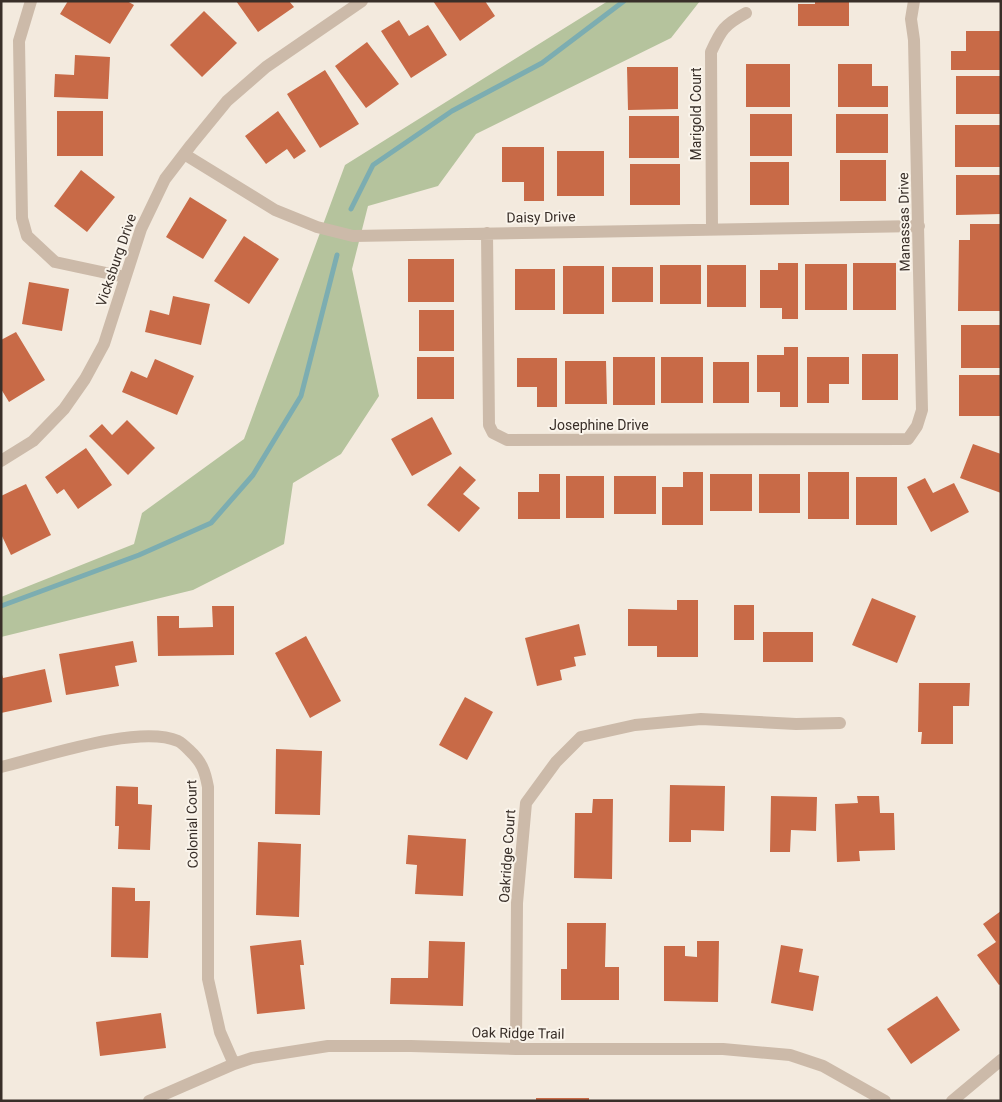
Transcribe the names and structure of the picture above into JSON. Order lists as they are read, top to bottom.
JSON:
{
  "streets": {
    "street": [
      "Marigold Court",
      "Daisy Drive",
      "Manassas Drive",
      "Vicksburg Drive",
      "Josephine Drive",
      "Colonial Court",
      "Oakridge Court",
      "Oak Ridge Trail"
    ]
  },
  "crossings": [
    ["Marigold Court", "Daisy Drive"],
    ["Daisy Drive", "Manassas Drive"],
    ["Daisy Drive", "Vicksburg Drive"],
    ["Daisy Drive", "Josephine Drive"],
    ["Manassas Drive", "Josephine Drive"],
    ["Colonial Court", "Oak Ridge Trail"],
    ["Oakridge Court", "Oak Ridge Trail"]
  ]
}
